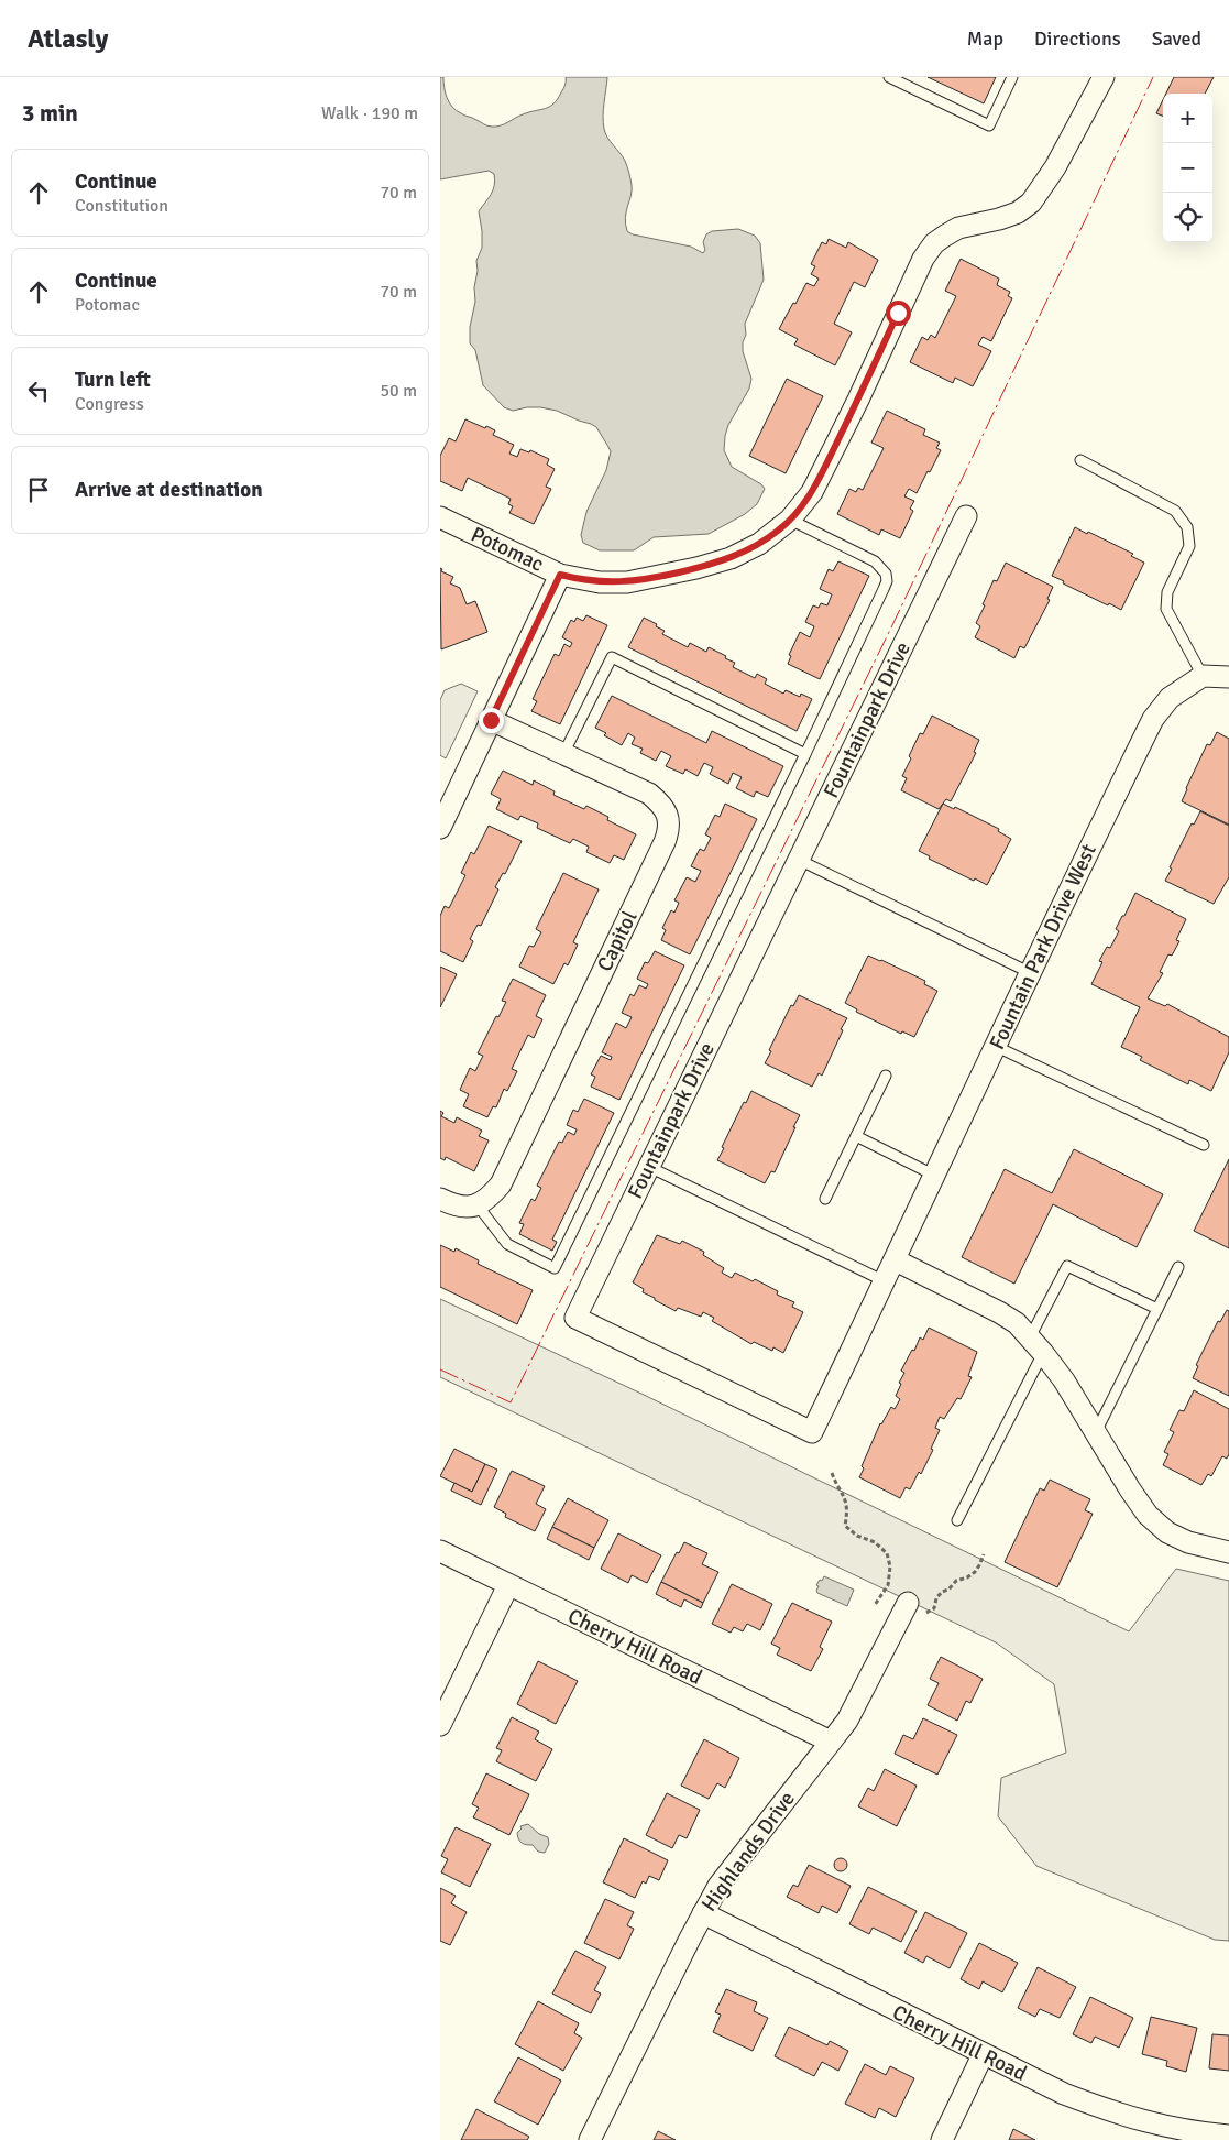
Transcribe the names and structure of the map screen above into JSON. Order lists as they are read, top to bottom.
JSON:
{
  "streets": {
    "street": [
      "Potomac",
      "Fountainpark Drive",
      "Capitol",
      "Fountain Park Drive West",
      "Cherry Hill Road",
      "Highlands Drive"
    ]
  },
  "crossings": [
    ["Fountainpark Drive", "Fountain Park Drive West"],
    ["Cherry Hill Road", "Highlands Drive"]
  ],
  "page": {
    "header": "Atlasly",
    "nav": ["Map", "Directions", "Saved"],
    "heading": ["3 min", "Walk · 190 m"],
    "map_buttons": ["+", "−"],
    "list": [
      ["Continue", "Constitution", "70 m"],
      ["Continue", "Potomac", "70 m"],
      ["Turn left", "Congress", "50 m"],
      "Arrive at destination"
    ]
  }
}
